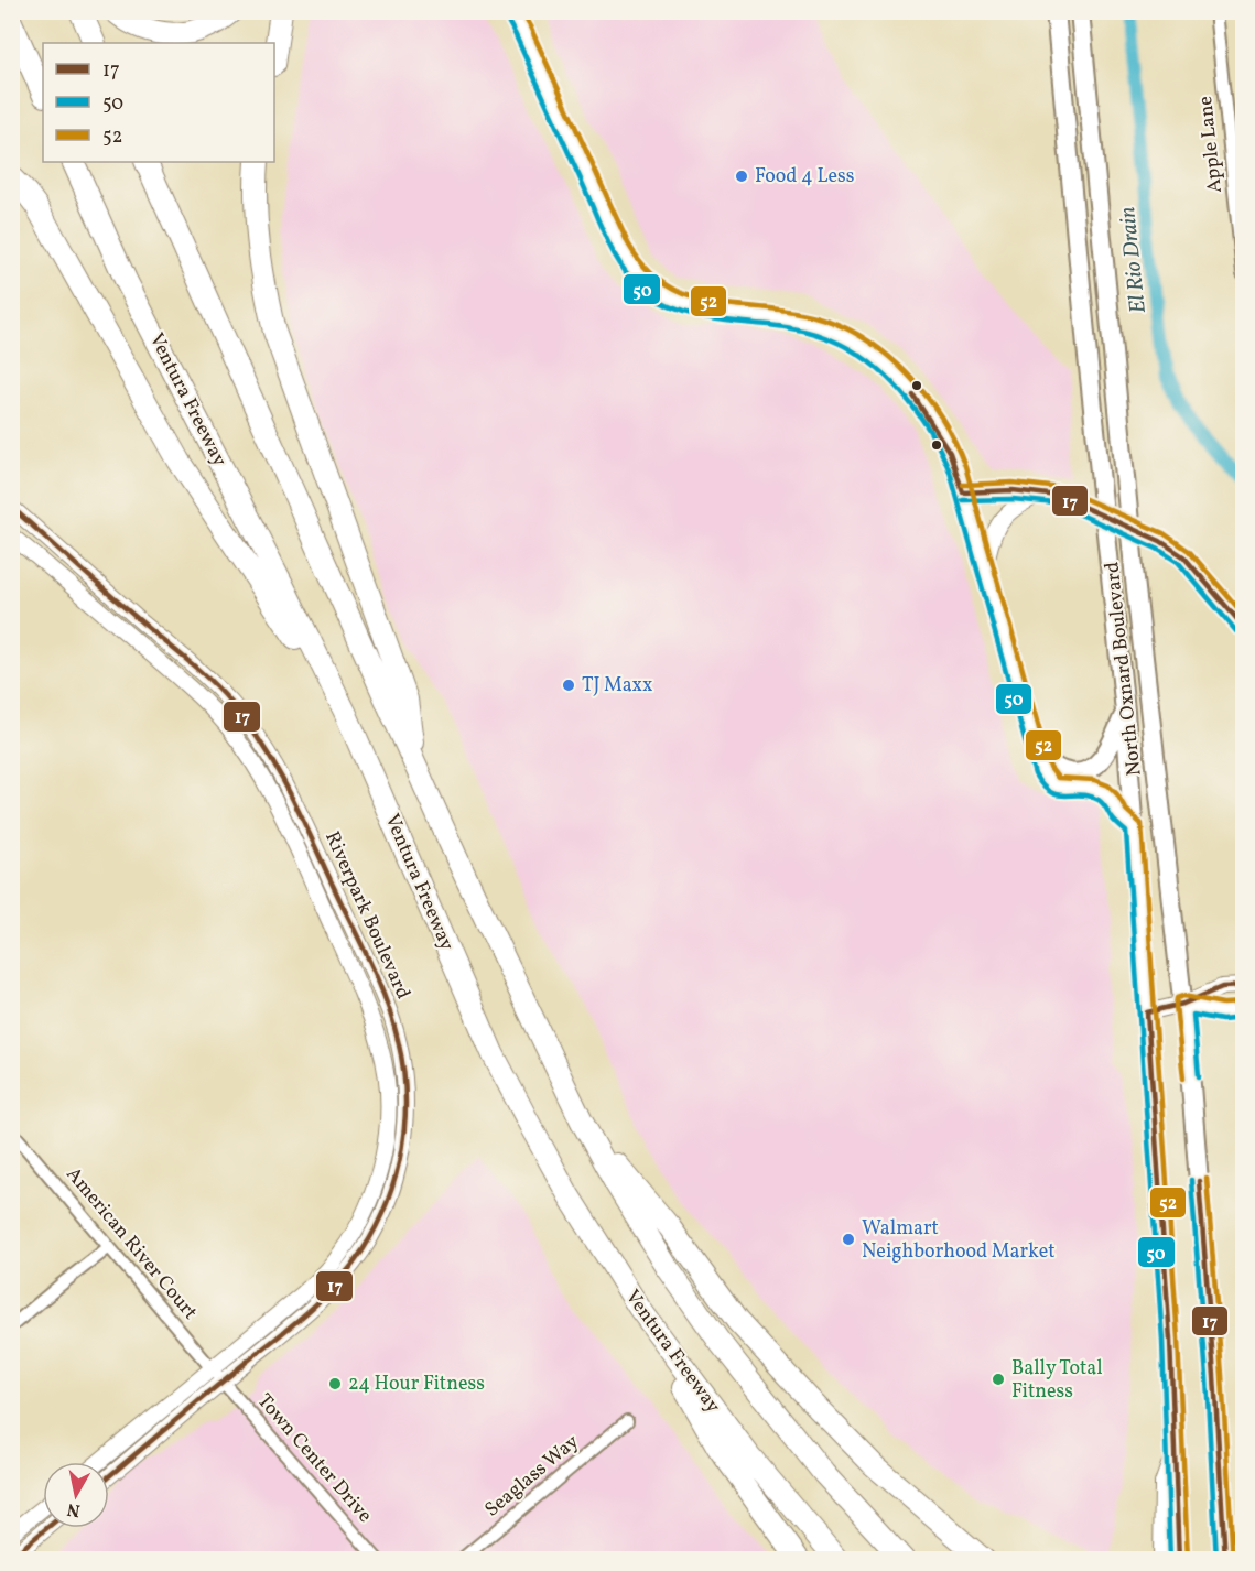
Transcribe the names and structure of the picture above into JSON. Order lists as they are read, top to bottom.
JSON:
{
  "streets": {
    "highway": ["Ventura Freeway"],
    "main road": ["North Oxnard Boulevard"],
    "street": [
      "Apple Lane",
      "Riverpark Boulevard",
      "American River Court",
      "Town Center Drive",
      "Seaglass Way"
    ]
  },
  "crossings": [
    ["Riverpark Boulevard", "American River Court"],
    ["Riverpark Boulevard", "Town Center Drive"],
    ["American River Court", "Town Center Drive"]
  ],
  "water": ["El Rio Drain"],
  "places": [
    "Food 4 Less",
    "TJ Maxx",
    "Walmart Neighborhood Market",
    "Bally Total Fitness",
    "24 Hour Fitness"
  ],
  "lines": ["transit line 52", "transit line 50", "transit line 17"],
  "legend": ["17", "50", "52"],
  "north": "bottom"
}
